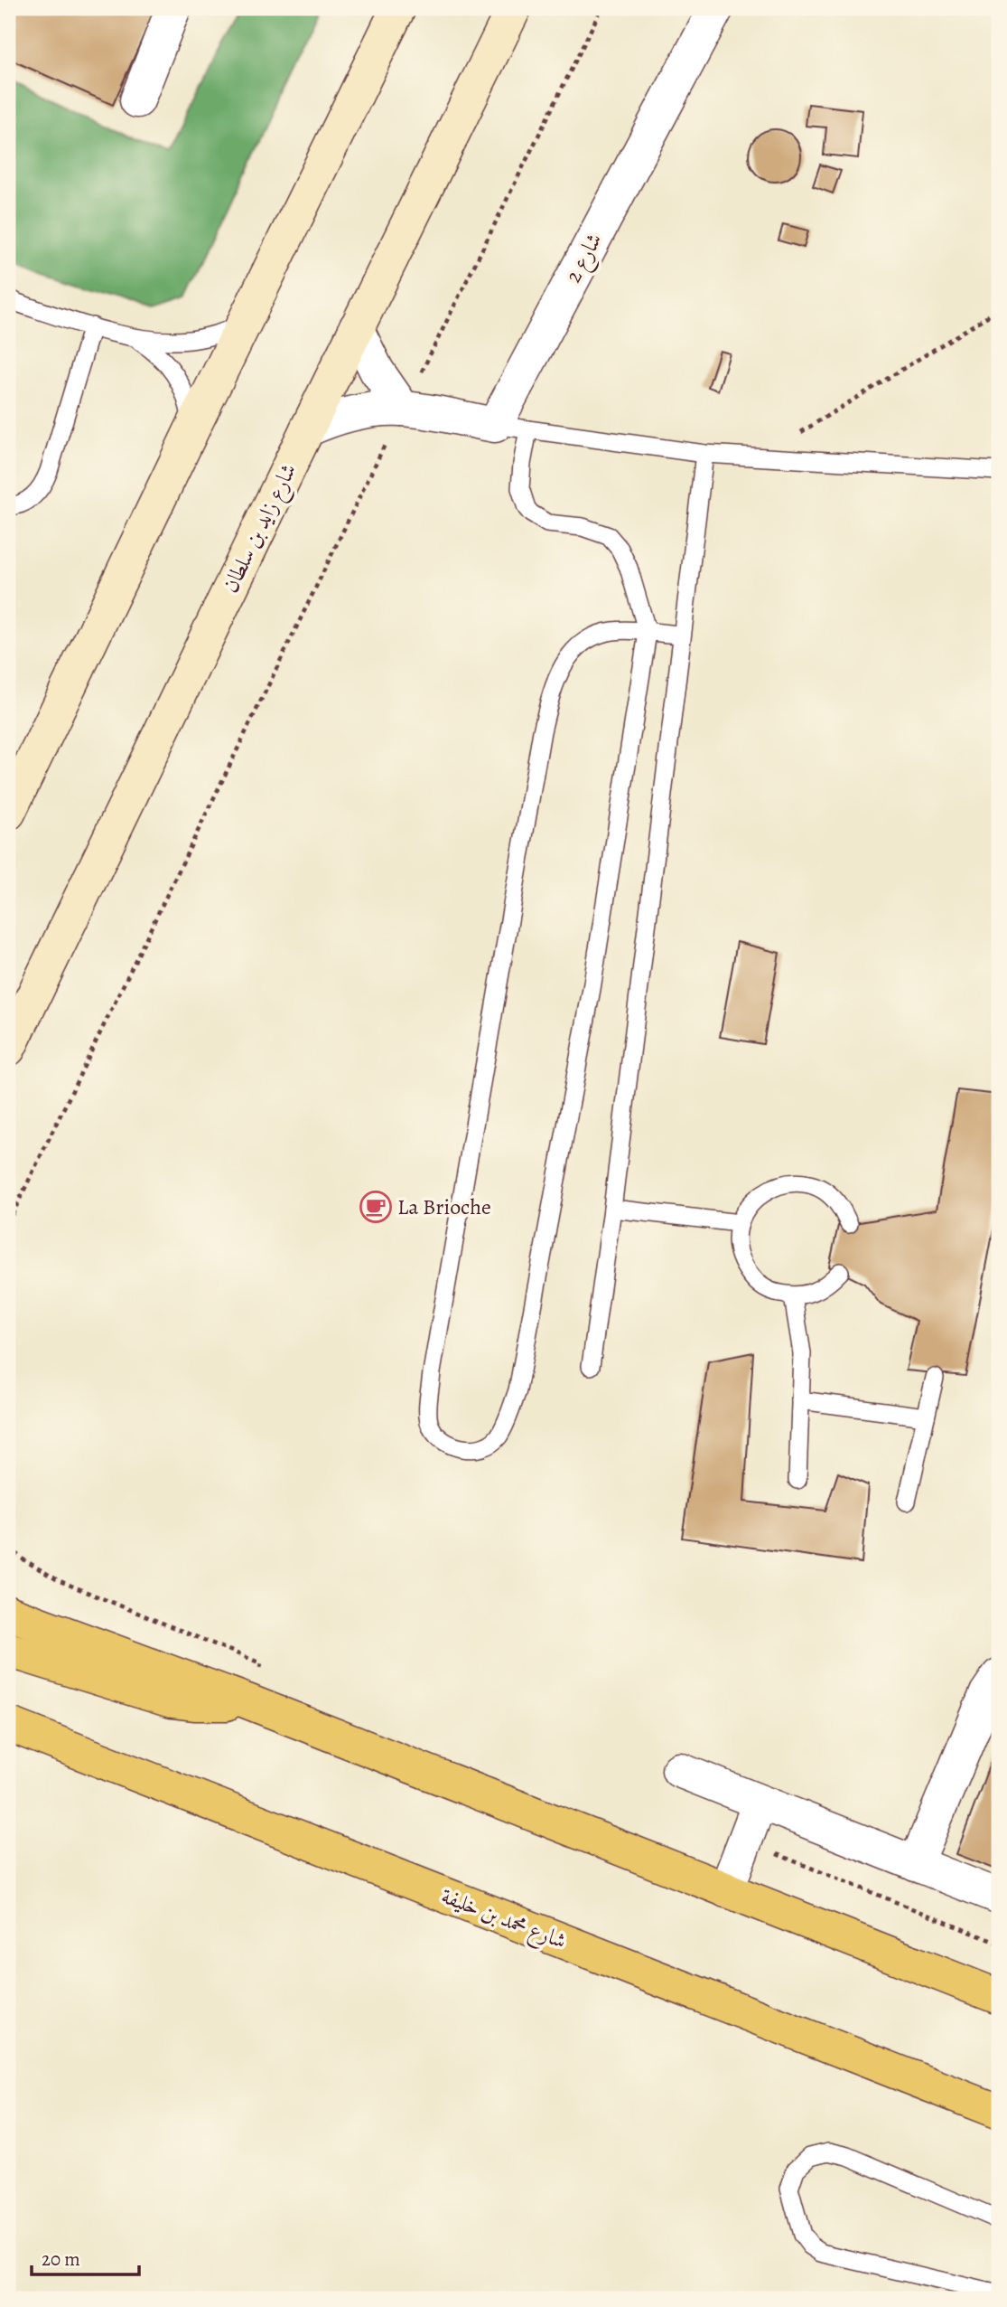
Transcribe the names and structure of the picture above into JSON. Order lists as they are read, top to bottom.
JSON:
{
  "streets": {
    "highway": ["شارع محمد بن خليفة"],
    "main road": ["شارع زايد بن سلطان"],
    "street": ["شارع 2"]
  },
  "places": {
    "cafe": ["La Brioche"]
  },
  "scale_bar": "20 m"
}
